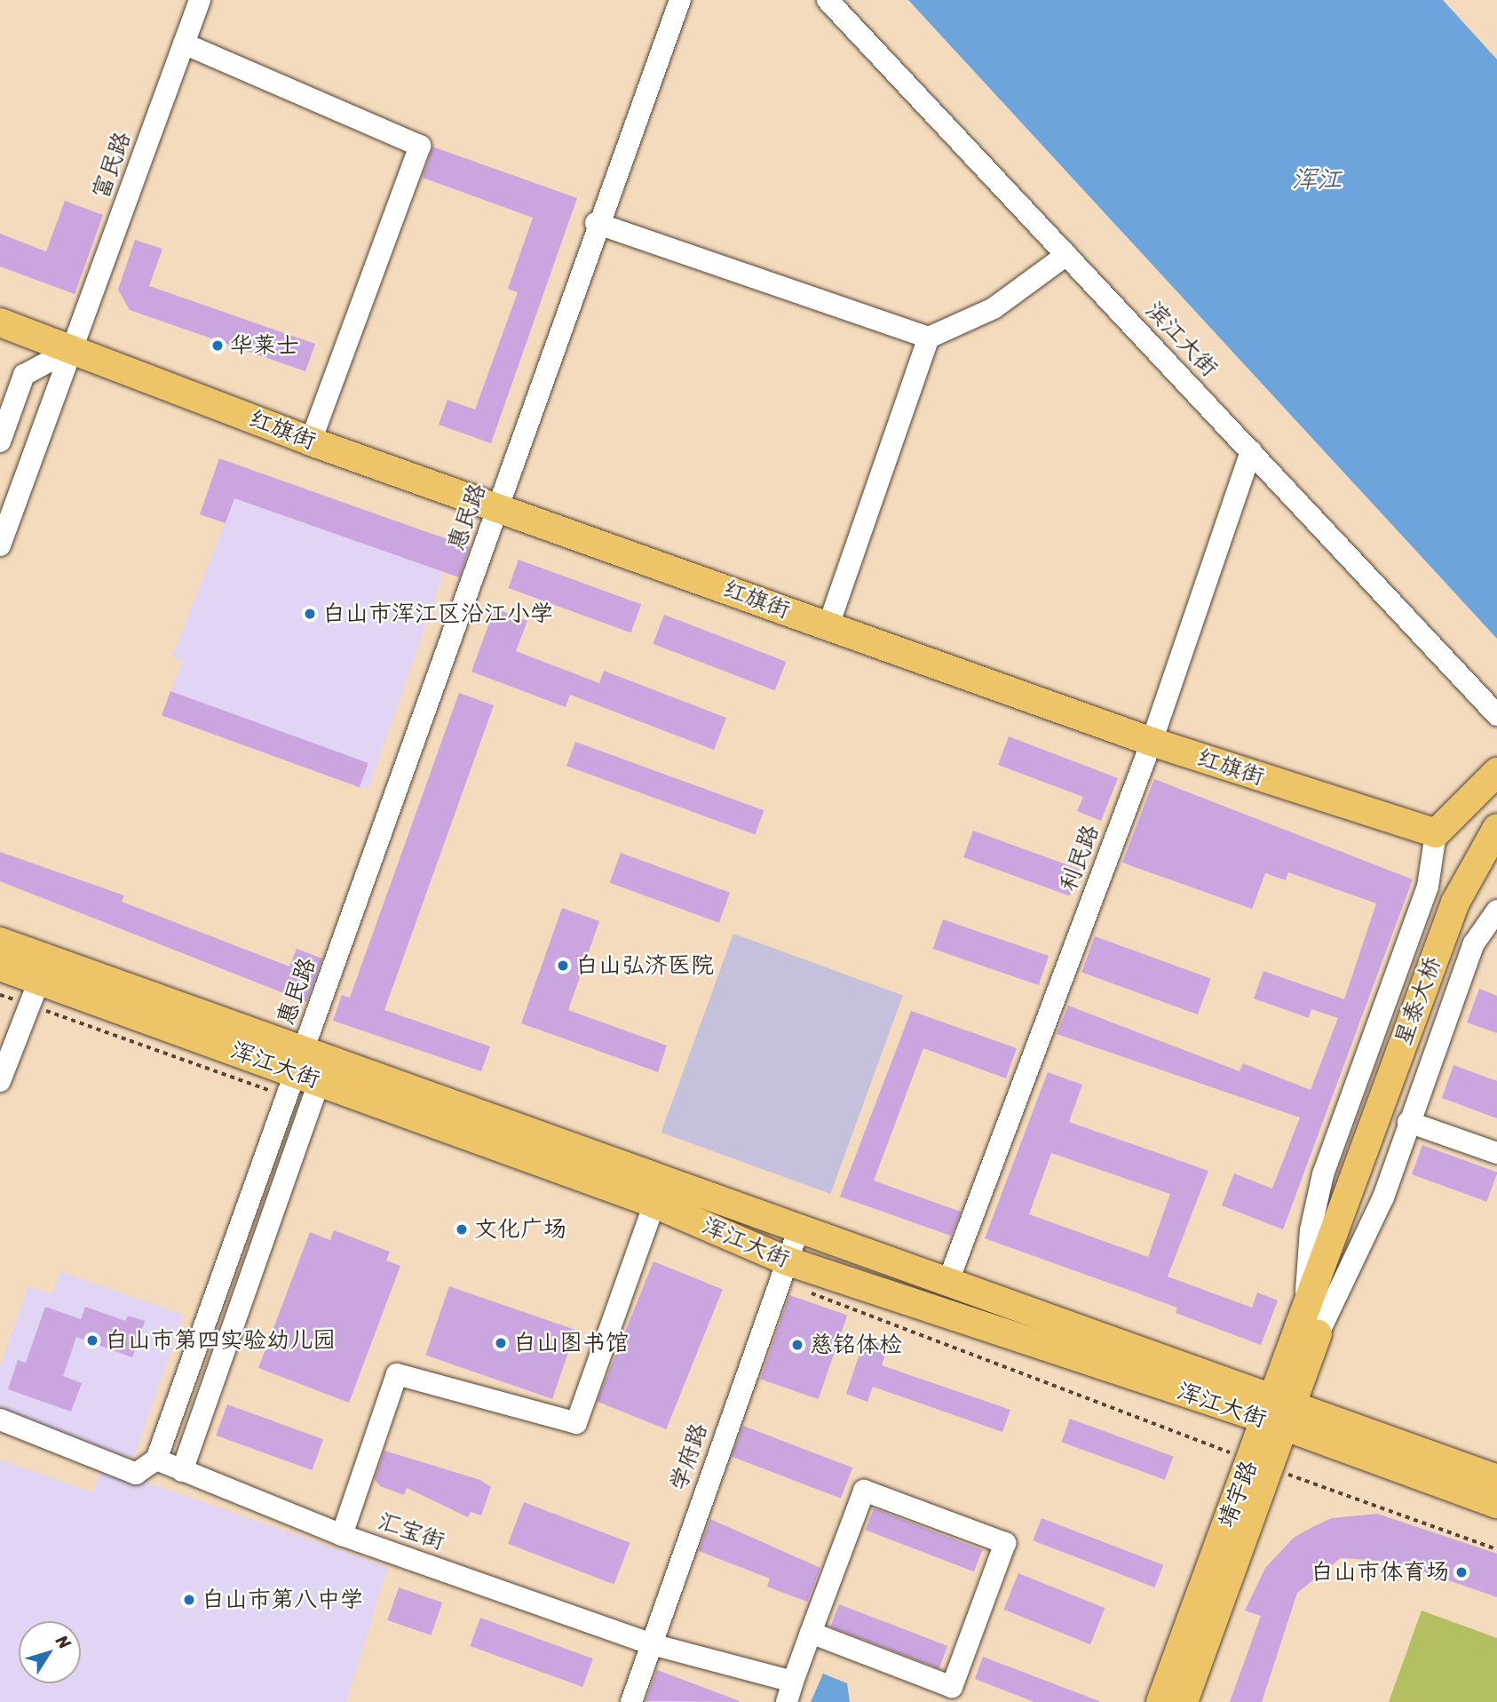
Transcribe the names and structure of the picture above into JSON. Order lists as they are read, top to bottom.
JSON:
{
  "streets": {
    "main road": [
      "红旗街",
      "星泰大桥",
      "浑江大街",
      "靖宇路"
    ],
    "street": [
      "富民路",
      "滨江大街",
      "惠民路",
      "利民路",
      "学府路",
      "汇宝街"
    ]
  },
  "crossings": [
    ["富民路", "红旗街"],
    ["滨江大街", "利民路"],
    ["红旗街", "惠民路"],
    ["红旗街", "利民路"],
    ["惠民路", "浑江大街"],
    ["惠民路", "汇宝街"],
    ["利民路", "浑江大街"],
    ["星泰大桥", "靖宇路"],
    ["浑江大街", "学府路"],
    ["浑江大街", "靖宇路"],
    ["学府路", "汇宝街"]
  ],
  "water": ["浑江"],
  "places": [
    "华莱士",
    "白山市浑江区沿江小学",
    "白山弘济医院",
    "文化广场",
    "白山市第四实验幼儿园",
    "白山图书馆",
    "慈铭体检",
    "白山市体育场",
    "白山市第八中学"
  ],
  "north": "top right"
}
